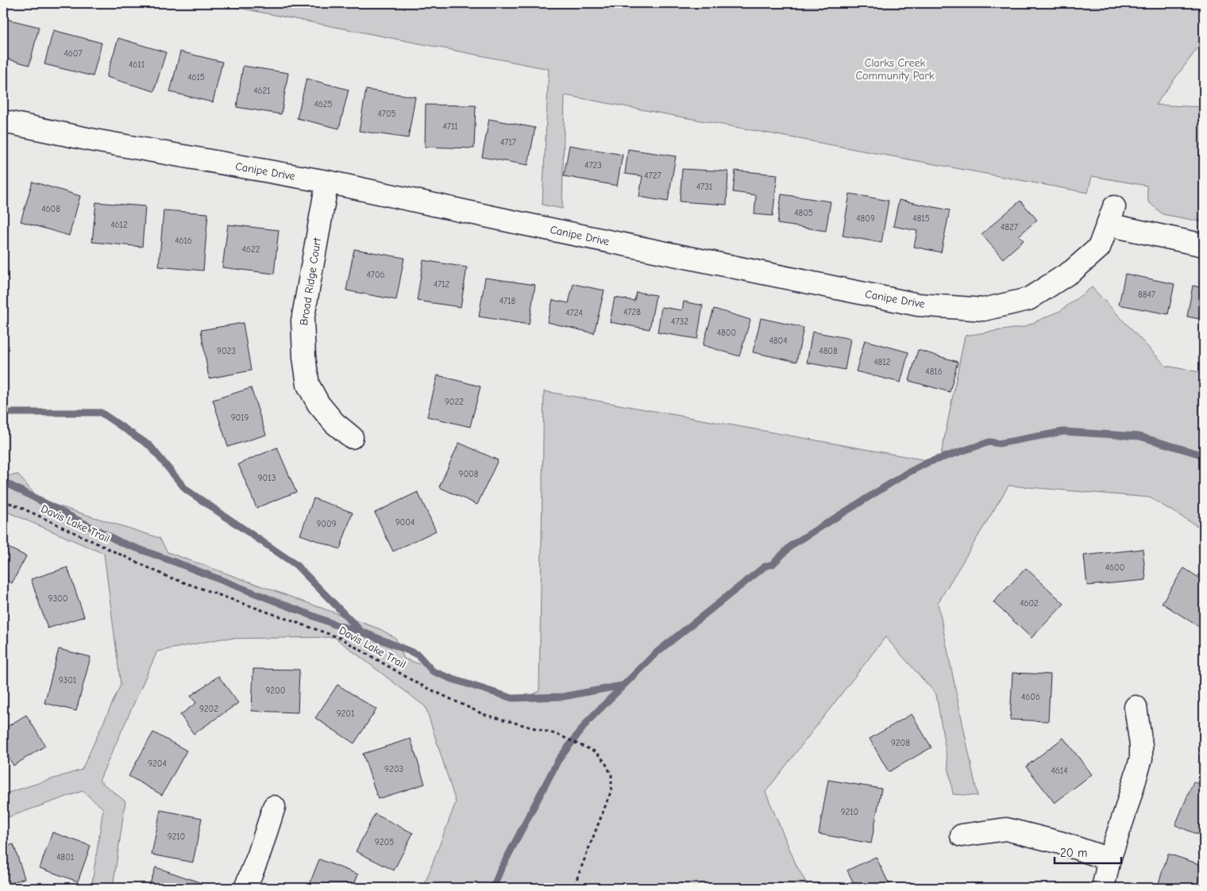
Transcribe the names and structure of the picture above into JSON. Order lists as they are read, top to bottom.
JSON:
{
  "streets": {
    "street": ["Canipe Drive", "Broad Ridge Court"],
    "path": ["Davis Lake Trail"]
  },
  "crossings": [
    ["Canipe Drive", "Broad Ridge Court"]
  ],
  "parks": ["Clarks Creek Community Park"],
  "house_numbers": [
    "4607",
    "4611",
    "4615",
    "4621",
    "4625",
    "4705",
    "4711",
    "4717",
    "4723",
    "4727",
    "4731",
    "4608",
    "4805",
    "4809",
    "4815",
    "4612",
    "4827",
    "4616",
    "4622",
    "4706",
    "4712",
    "8847",
    "4718",
    "4728",
    "4724",
    "4732",
    "4800",
    "4804",
    "9023",
    "4808",
    "4812",
    "4816",
    "9022",
    "9019",
    "9008",
    "9013",
    "9004",
    "9009",
    "4600",
    "9300",
    "4602",
    "9301",
    "9200",
    "4606",
    "9202",
    "9201",
    "9208",
    "9204",
    "9203",
    "4614",
    "9210",
    "9210",
    "9205",
    "4801"
  ],
  "scale_bar": "20 m"
}
